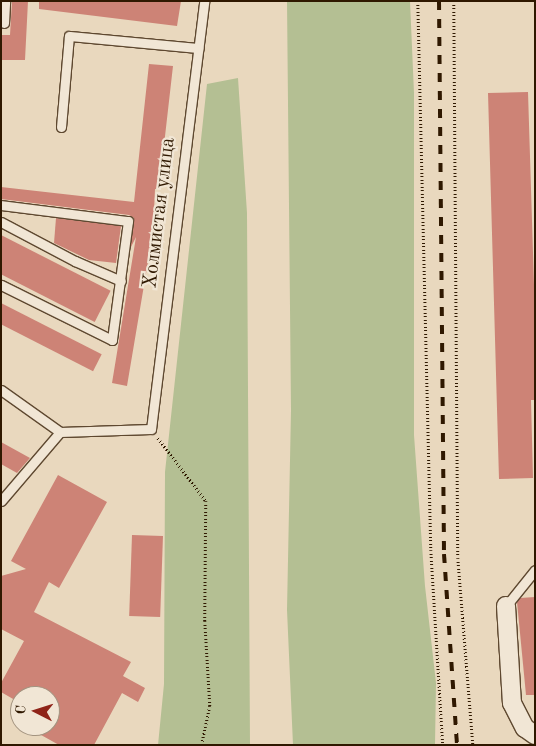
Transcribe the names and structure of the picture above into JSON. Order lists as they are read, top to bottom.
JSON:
{
  "streets": {
    "lane": ["Холмистая улица"]
  },
  "north": "left"
}
